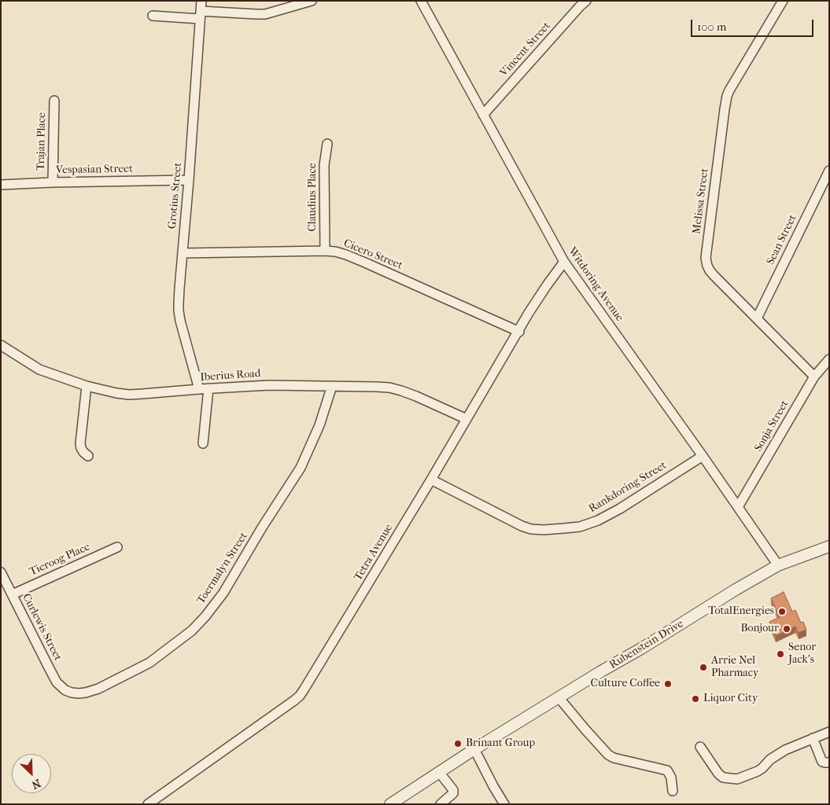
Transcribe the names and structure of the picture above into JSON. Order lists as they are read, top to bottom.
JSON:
{
  "streets": {
    "street": [
      "Vincent Street",
      "Trajan Place",
      "Vespasian Street",
      "Grotius Street",
      "Claudius Place",
      "Melissa Street",
      "Sean Street",
      "Cicero Street",
      "Witdoring Avenue",
      "Iberius Road",
      "Sonja Street",
      "Rankdoring Street",
      "Tetra Avenue",
      "Tieroog Place",
      "Toermalyn Street",
      "Curlewis Street",
      "Rubenstein Drive"
    ]
  },
  "crossings": [
    ["Vincent Street", "Witdoring Avenue"],
    ["Trajan Place", "Vespasian Street"],
    ["Vespasian Street", "Grotius Street"],
    ["Grotius Street", "Cicero Street"],
    ["Grotius Street", "Iberius Road"],
    ["Claudius Place", "Cicero Street"],
    ["Melissa Street", "Sean Street"],
    ["Melissa Street", "Sonja Street"],
    ["Cicero Street", "Tetra Avenue"],
    ["Witdoring Avenue", "Sonja Street"],
    ["Witdoring Avenue", "Rankdoring Street"],
    ["Witdoring Avenue", "Tetra Avenue"],
    ["Witdoring Avenue", "Rubenstein Drive"],
    ["Iberius Road", "Tetra Avenue"],
    ["Iberius Road", "Toermalyn Street"],
    ["Rankdoring Street", "Tetra Avenue"],
    ["Tieroog Place", "Curlewis Street"],
    ["Toermalyn Street", "Curlewis Street"]
  ],
  "places": [
    "TotalEnergies",
    "Bonjour",
    "Senor Jack's",
    "Arrie Nel Pharmacy",
    "Culture Coffee",
    "Liquor City",
    "Brinant Group"
  ],
  "scale_bar": "100 m",
  "north": "bottom right"
}
